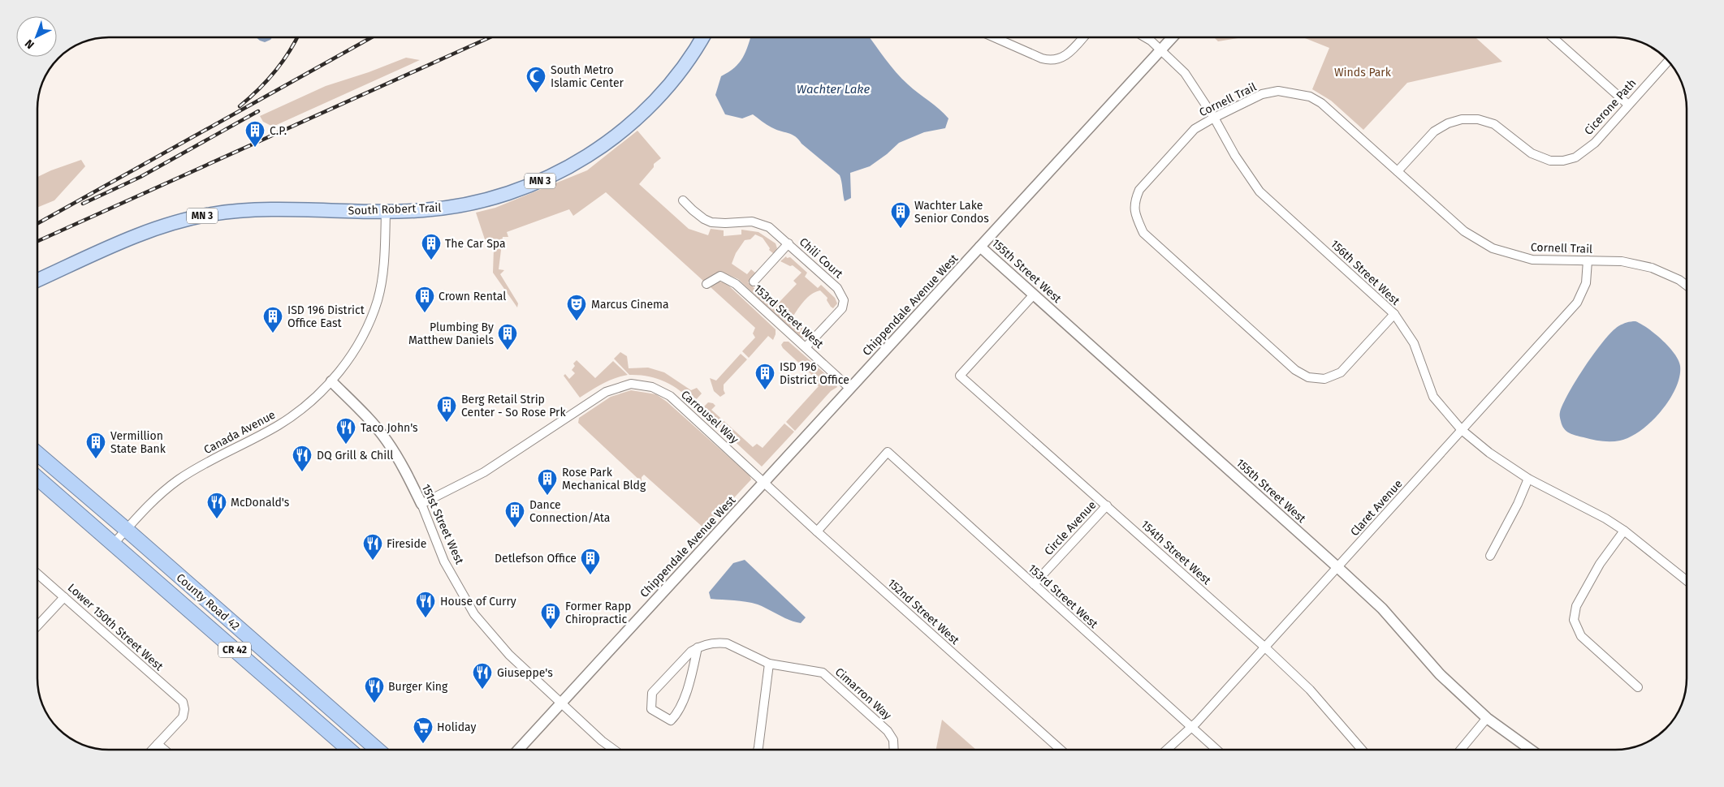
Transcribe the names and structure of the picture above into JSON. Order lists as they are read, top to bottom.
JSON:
{
  "streets": {
    "highway": ["County Road 42", "CR 42"],
    "main road": ["MN 3", "South Robert Trail"],
    "street": [
      "Cornell Trail",
      "Cicerone Path",
      "Chili Court",
      "155th Street West",
      "156th Street West",
      "Chippendale Avenue West",
      "153rd Street West",
      "Carrousel Way",
      "Canada Avenue",
      "Claret Avenue",
      "151st Street West",
      "Circle Avenue",
      "154th Street West",
      "152nd Street West",
      "Lower 150th Street West",
      "Cimarron Way"
    ]
  },
  "crossings": [
    ["Cornell Trail", "Cicerone Path"],
    ["Cornell Trail", "156th Street West"],
    ["Cornell Trail", "Claret Avenue"],
    ["South Robert Trail", "Canada Avenue"],
    ["Chili Court", "153rd Street West"],
    ["155th Street West", "Chippendale Avenue West"],
    ["155th Street West", "Claret Avenue"],
    ["155th Street West", "154th Street West"],
    ["156th Street West", "Chippendale Avenue West"],
    ["156th Street West", "Claret Avenue"],
    ["Chippendale Avenue West", "153rd Street West"],
    ["Chippendale Avenue West", "Carrousel Way"],
    ["Chippendale Avenue West", "151st Street West"],
    ["Chippendale Avenue West", "152nd Street West"],
    ["153rd Street West", "Claret Avenue"],
    ["153rd Street West", "Circle Avenue"],
    ["153rd Street West", "152nd Street West"],
    ["Carrousel Way", "151st Street West"],
    ["Carrousel Way", "152nd Street West"],
    ["Canada Avenue", "151st Street West"],
    ["Canada Avenue", "County Road 42"],
    ["Claret Avenue", "154th Street West"],
    ["Circle Avenue", "154th Street West"]
  ],
  "water": ["Wachter Lake"],
  "parks": ["Winds Park"],
  "places": {
    "mosque": ["South Metro Islamic Center"],
    "building": [
      "C.P.",
      "Wachter Lake Senior Condos",
      "The Car Spa",
      "Crown Rental",
      "ISD 196 District Office East",
      "Plumbing By Matthew Daniels",
      "ISD 196 District Office",
      "Berg Retail Strip Center - So Rose Prk",
      "Vermillion State Bank",
      "Rose Park Mechanical Bldg",
      "Dance Connection/Ata",
      "Detlefson Office",
      "Former Rapp Chiropractic"
    ],
    "theatre": ["Marcus Cinema"],
    "restaurant": [
      "Taco John's",
      "DQ Grill & Chill",
      "McDonald's",
      "Fireside",
      "House of Curry",
      "Giuseppe's",
      "Burger King"
    ],
    "supermarket": ["Holiday"]
  },
  "north": "bottom left"
}
